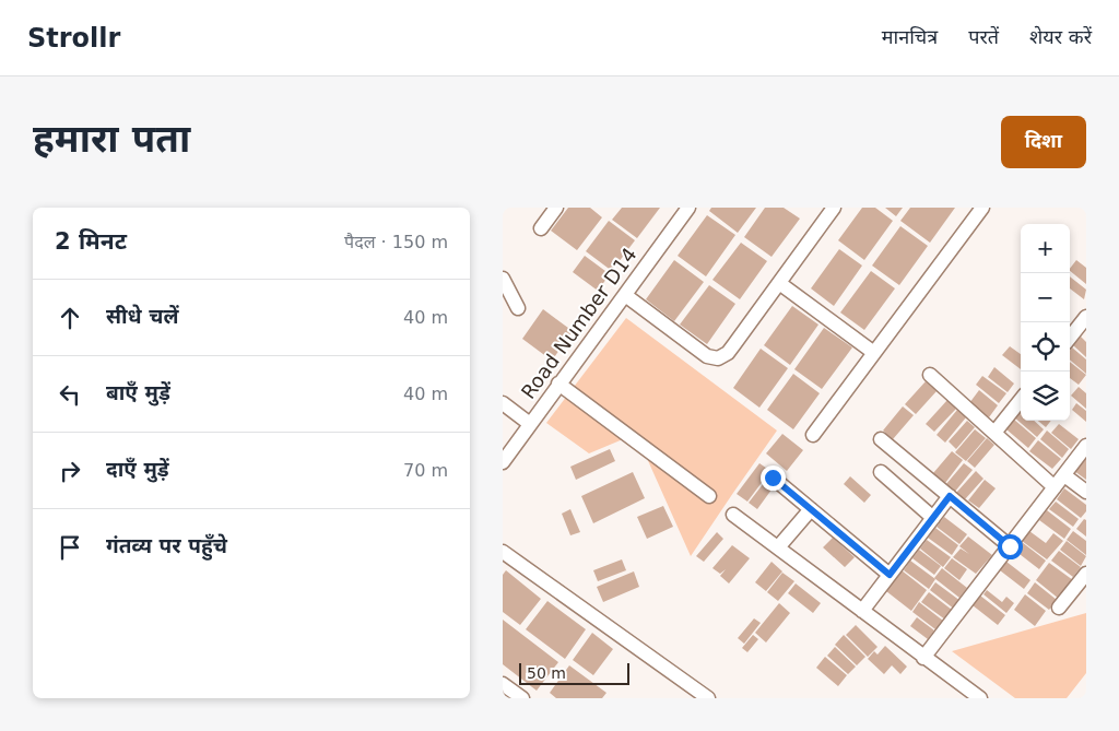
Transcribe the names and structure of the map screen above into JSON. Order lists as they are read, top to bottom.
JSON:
{
  "streets": {
    "street": ["Road Number D14"]
  },
  "scale_bar": "50 m",
  "page": {
    "header": "Strollr",
    "nav": ["मानचित्र", "परतें", "शेयर करें"],
    "buttons": "दिशा",
    "title": "हमारा पता",
    "heading": ["2 मिनट", "पैदल · 150 m"],
    "map_buttons": ["+", "−"],
    "list": [
      ["सीधे चलें", "40 m"],
      ["बाएँ मुड़ें", "40 m"],
      ["दाएँ मुड़ें", "70 m"],
      "गंतव्य पर पहुँचे"
    ],
    "scale": "50 m"
  }
}
